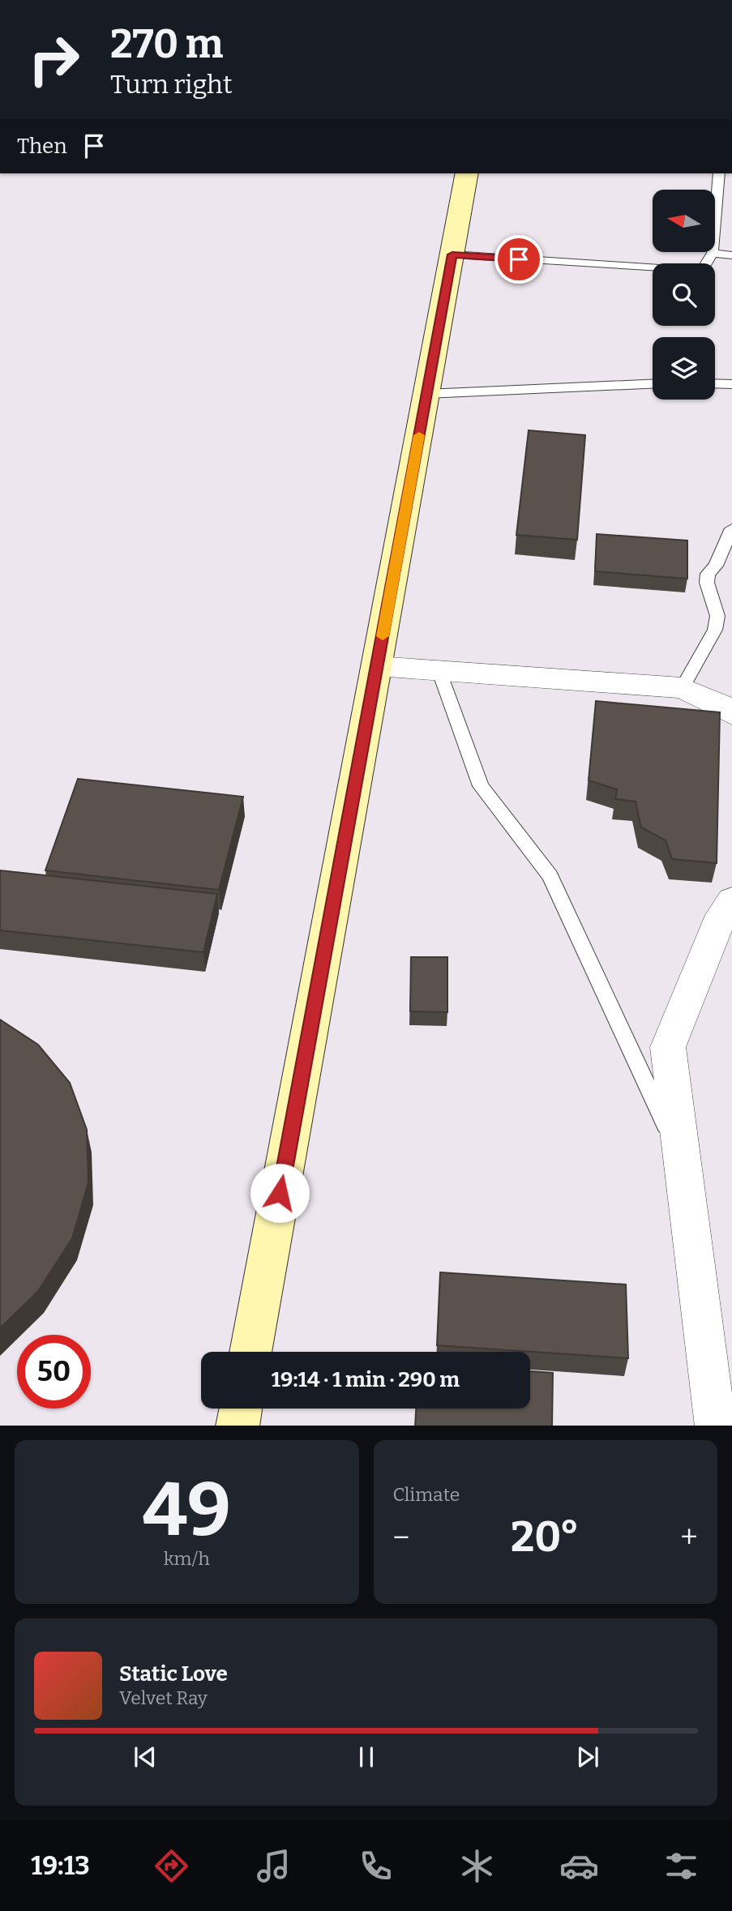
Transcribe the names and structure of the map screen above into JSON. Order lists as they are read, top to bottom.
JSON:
{
  "north": "left",
  "page": {
    "turn": ["270 m", "Turn right"],
    "then": "Then",
    "limit": "50",
    "trip": "19:14 · 1 min · 290 m",
    "tile": [
      ["49", "km/h"],
      "Climate"
    ],
    "heat": ["−", "20°", "+"],
    "song": ["Static Love", "Velvet Ray"],
    "tabs": "19:13"
  }
}
